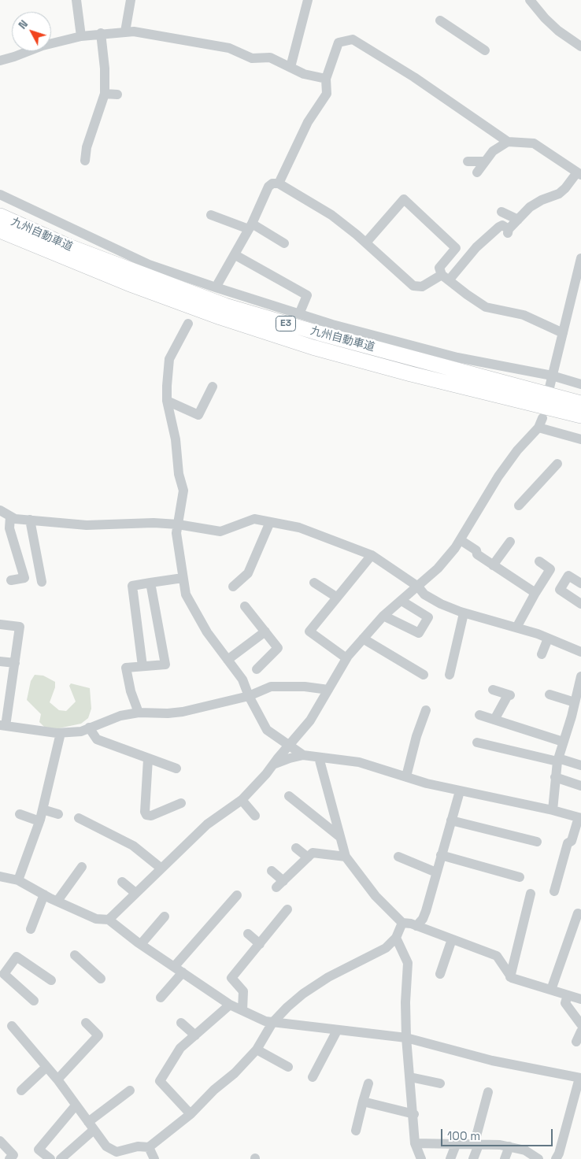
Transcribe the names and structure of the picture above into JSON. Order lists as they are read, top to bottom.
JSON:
{
  "streets": {
    "highway": ["九州自動車道", "E3"]
  },
  "scale_bar": "100 m",
  "north": "top left"
}
